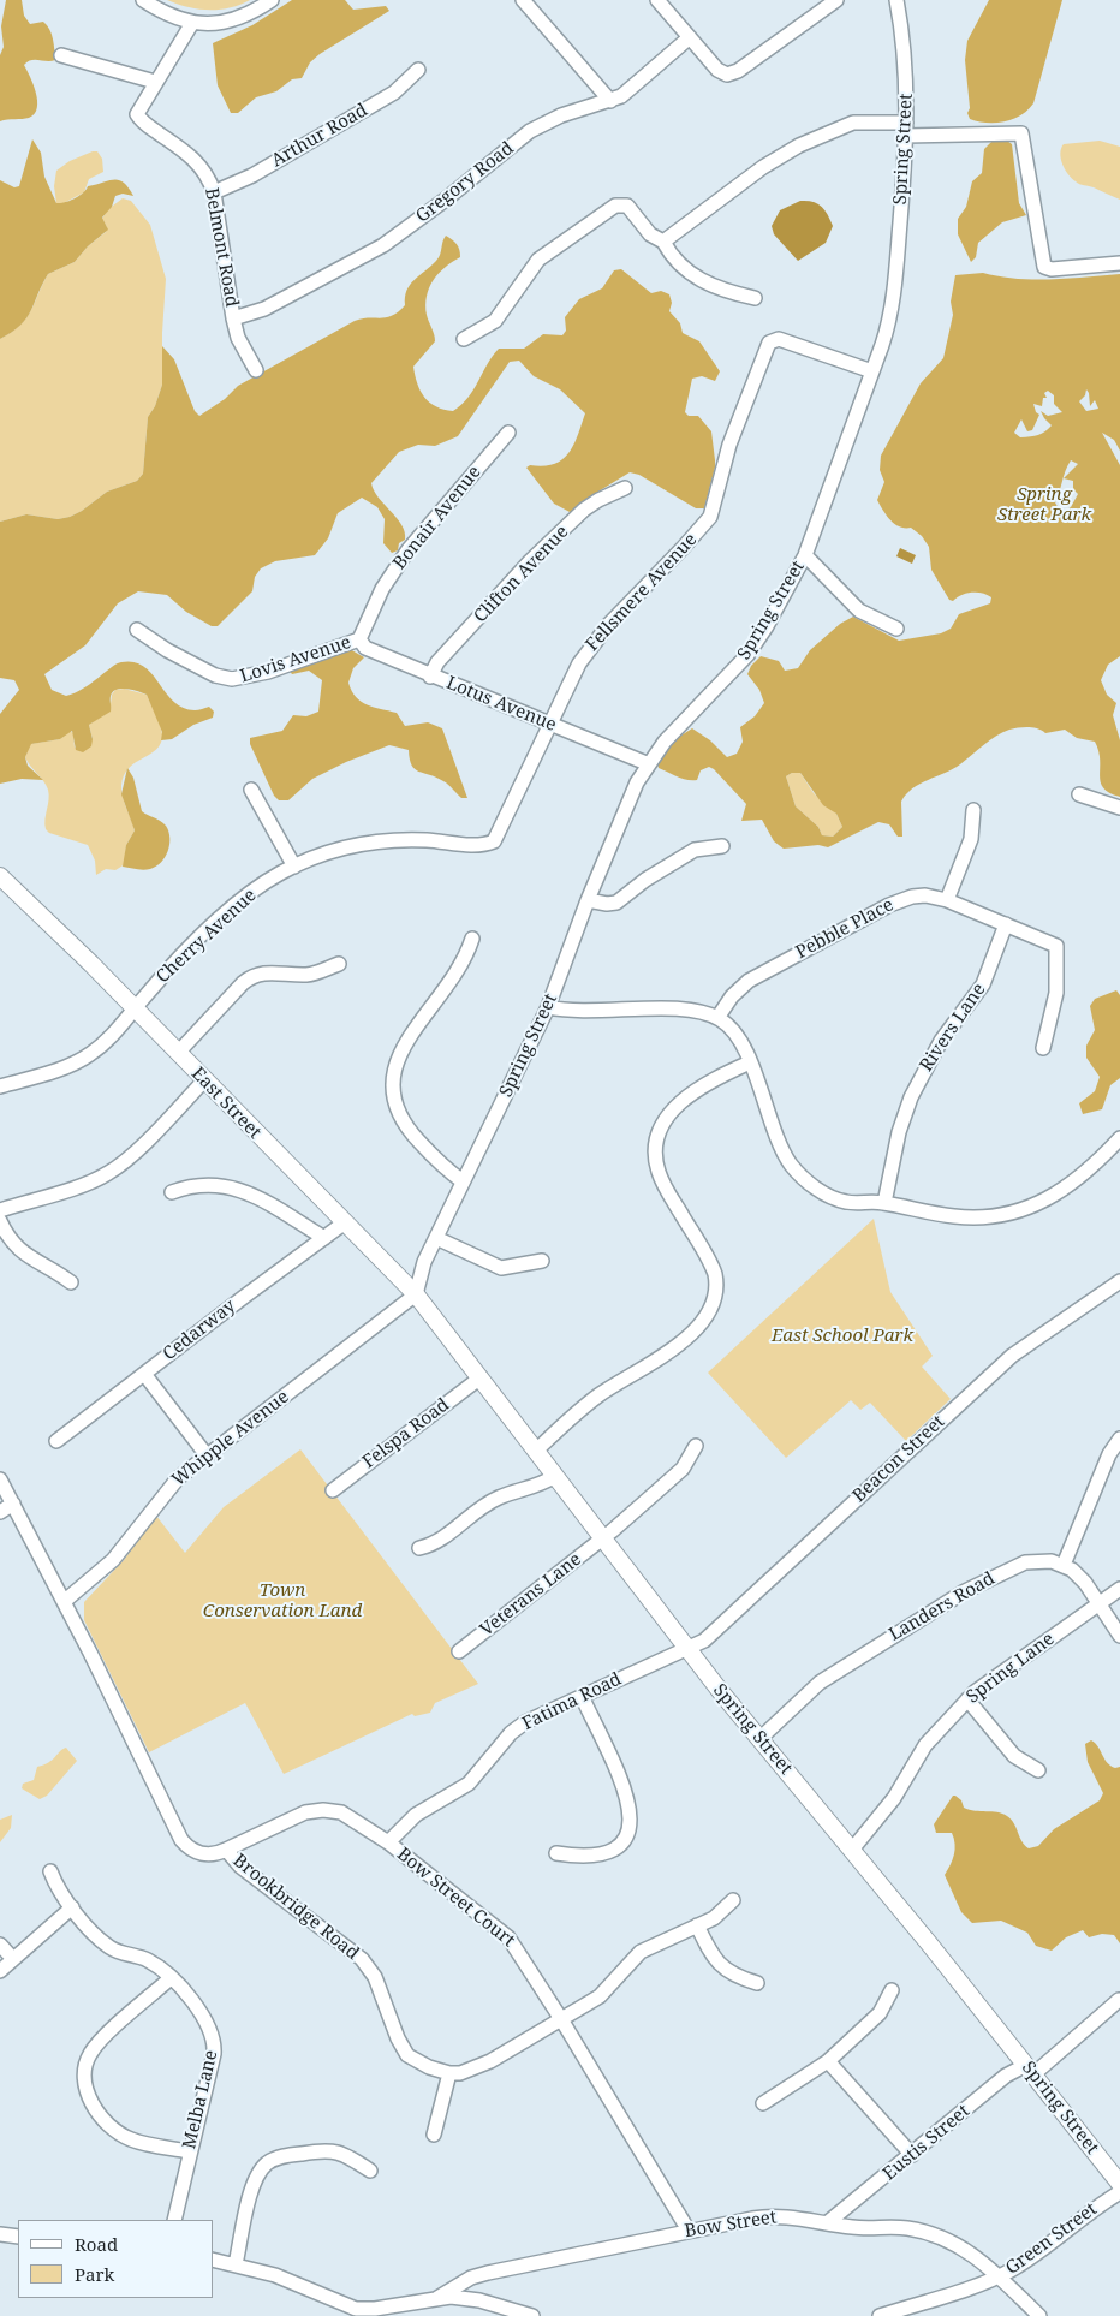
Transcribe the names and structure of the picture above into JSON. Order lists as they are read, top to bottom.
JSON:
{
  "streets": {
    "main road": ["Spring Street", "East Street"],
    "street": [
      "Arthur Road",
      "Gregory Road",
      "Belmont Road",
      "Bonair Avenue",
      "Clifton Avenue",
      "Fellsmere Avenue",
      "Lovis Avenue",
      "Lotus Avenue",
      "Pebble Place",
      "Cherry Avenue",
      "Rivers Lane",
      "Cedarway",
      "Felspa Road",
      "Whipple Avenue",
      "Beacon Street",
      "Veterans Lane",
      "Landers Road",
      "Spring Lane",
      "Fatima Road",
      "Bow Street Court",
      "Brookbridge Road",
      "Melba Lane",
      "Eustis Street",
      "Bow Street",
      "Green Street"
    ]
  },
  "crossings": [
    ["Arthur Road", "Belmont Road"],
    ["Spring Street", "Fellsmere Avenue"],
    ["Spring Street", "Lotus Avenue"],
    ["Spring Street", "East Street"],
    ["Spring Street", "Felspa Road"],
    ["Spring Street", "Whipple Avenue"],
    ["Spring Street", "Beacon Street"],
    ["Spring Street", "Veterans Lane"],
    ["Spring Street", "Landers Road"],
    ["Spring Street", "Spring Lane"],
    ["Spring Street", "Fatima Road"],
    ["Spring Street", "Eustis Street"],
    ["Gregory Road", "Belmont Road"],
    ["Bonair Avenue", "Lovis Avenue"],
    ["Bonair Avenue", "Lotus Avenue"],
    ["Clifton Avenue", "Lotus Avenue"],
    ["Fellsmere Avenue", "Lotus Avenue"],
    ["Fellsmere Avenue", "Cherry Avenue"],
    ["Lovis Avenue", "Lotus Avenue"],
    ["Pebble Place", "Rivers Lane"],
    ["Cherry Avenue", "East Street"],
    ["East Street", "Cedarway"],
    ["East Street", "Whipple Avenue"],
    ["Whipple Avenue", "Brookbridge Road"],
    ["Beacon Street", "Fatima Road"],
    ["Fatima Road", "Bow Street Court"],
    ["Bow Street Court", "Brookbridge Road"],
    ["Bow Street Court", "Bow Street"],
    ["Eustis Street", "Bow Street"],
    ["Bow Street", "Green Street"]
  ],
  "parks": ["Spring Street Park", "East School Park", "Town Conservation Land"],
  "legend": ["Road", "Park"]
}
